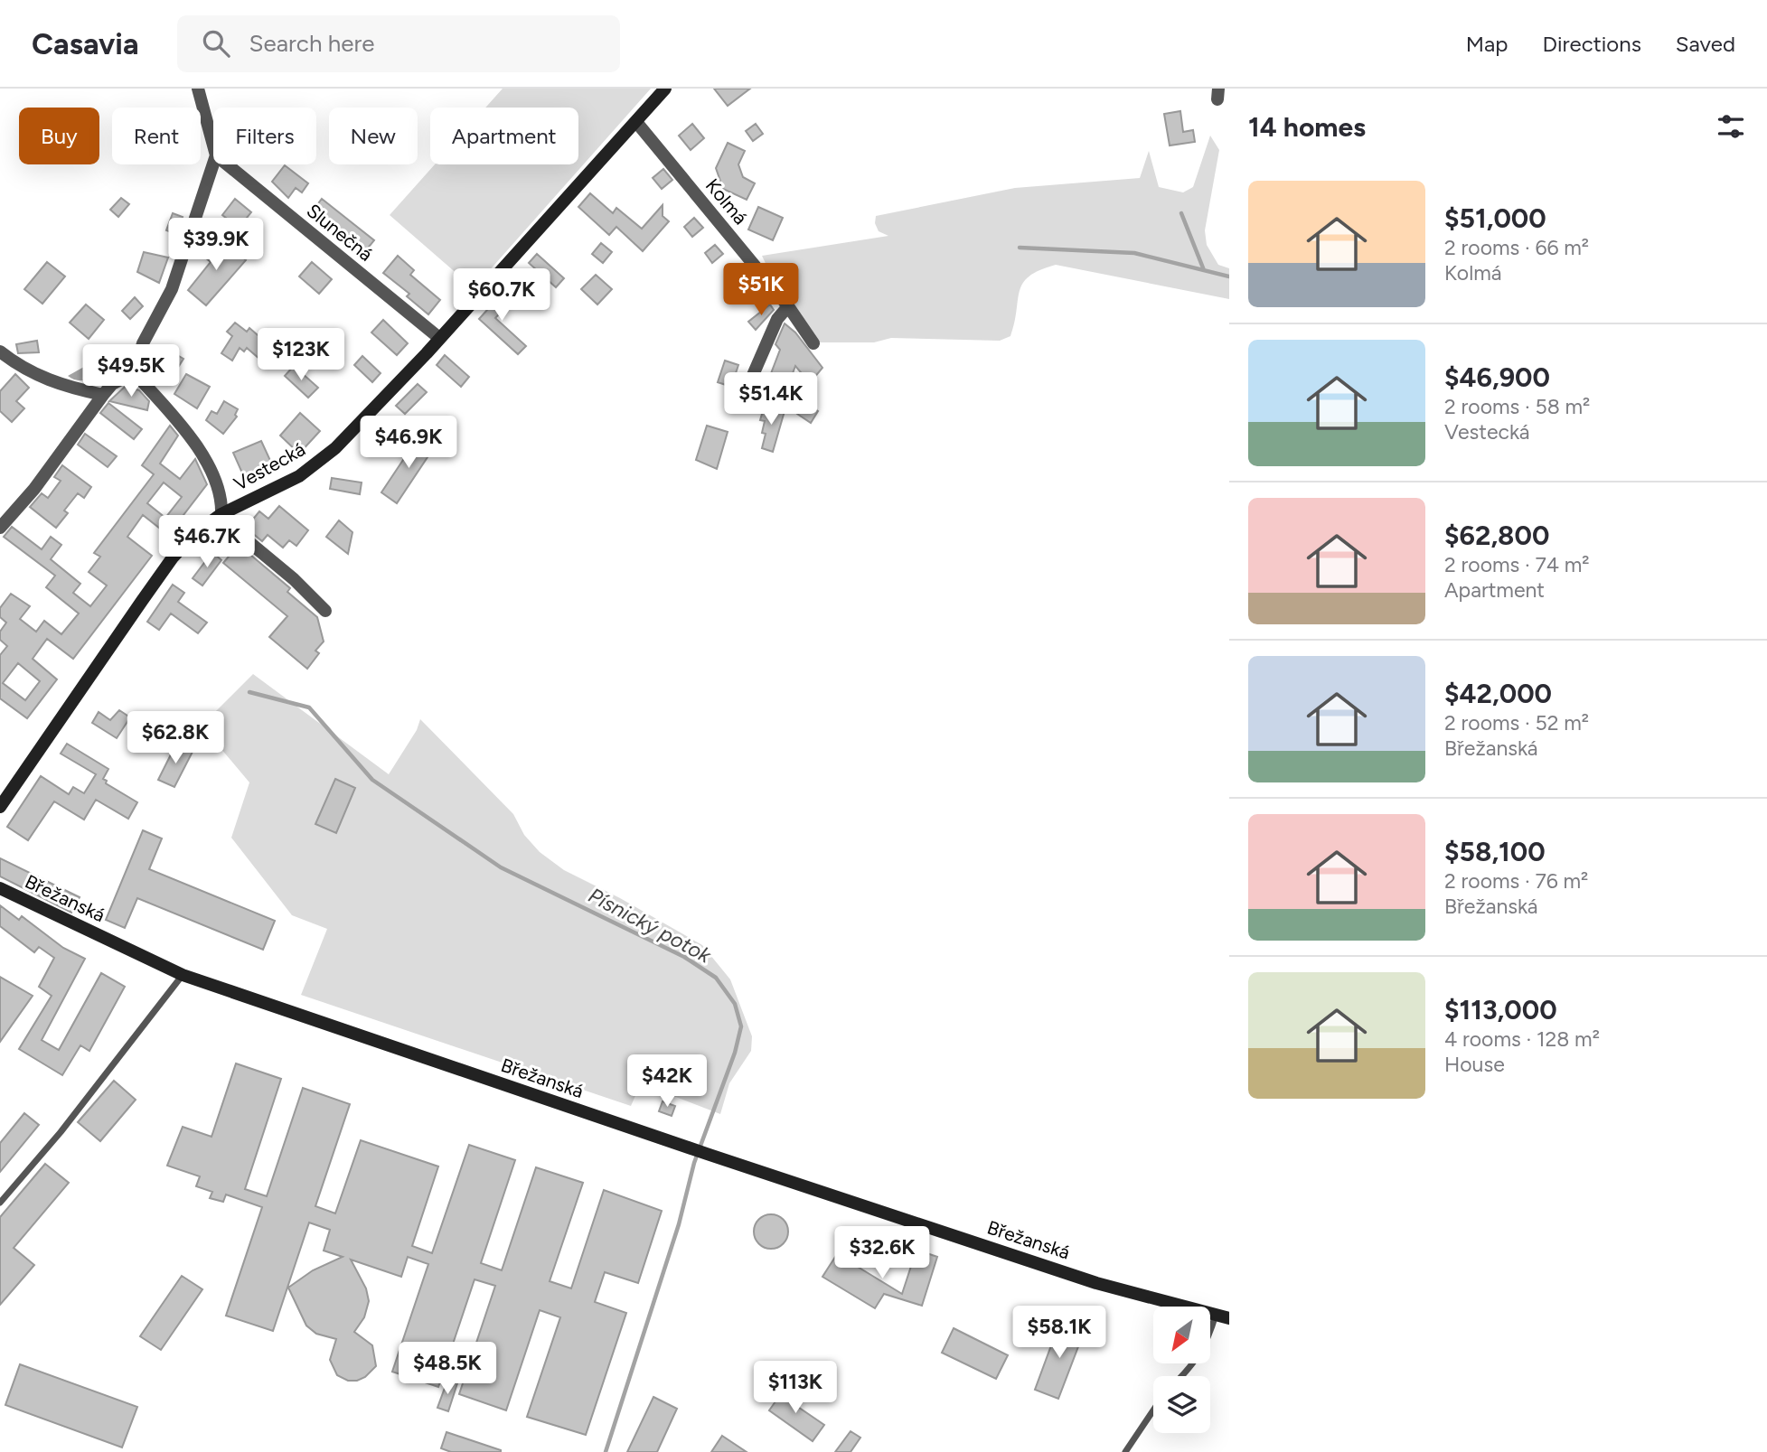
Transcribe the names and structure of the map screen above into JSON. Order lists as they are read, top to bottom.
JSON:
{
  "streets": {
    "street": [
      "Kolmá",
      "Slunečná",
      "Vestecká",
      "Břežanská"
    ]
  },
  "crossings": [
    ["Kolmá", "Vestecká"],
    ["Slunečná", "Vestecká"]
  ],
  "water": ["Písnický potok"],
  "north": "bottom left",
  "page": {
    "header": "Casavia",
    "search": "Search here",
    "nav": ["Map", "Directions", "Saved"],
    "heading": "14 homes",
    "chip": [
      "Buy",
      "Rent",
      "Filters",
      "New",
      "Apartment"
    ],
    "list": [
      {
        "name": "$51,000",
        "note": "2 rooms · 66 m² · Kolmá"
      },
      {
        "name": "$46,900",
        "note": "2 rooms · 58 m² · Vestecká"
      },
      {
        "name": "$62,800",
        "note": "2 rooms · 74 m² · Apartment"
      },
      {
        "name": "$42,000",
        "note": "2 rooms · 52 m² · Břežanská"
      },
      {
        "name": "$58,100",
        "note": "2 rooms · 76 m² · Břežanská"
      },
      {
        "name": "$113,000",
        "note": "4 rooms · 128 m² · House"
      }
    ],
    "price": [
      "$39.9K",
      "$51K",
      "$60.7K",
      "$123K",
      "$49.5K",
      "$51.4K",
      "$46.9K",
      "$46.7K",
      "$62.8K",
      "$42K",
      "$32.6K",
      "$58.1K",
      "$48.5K",
      "$113K"
    ]
  }
}
